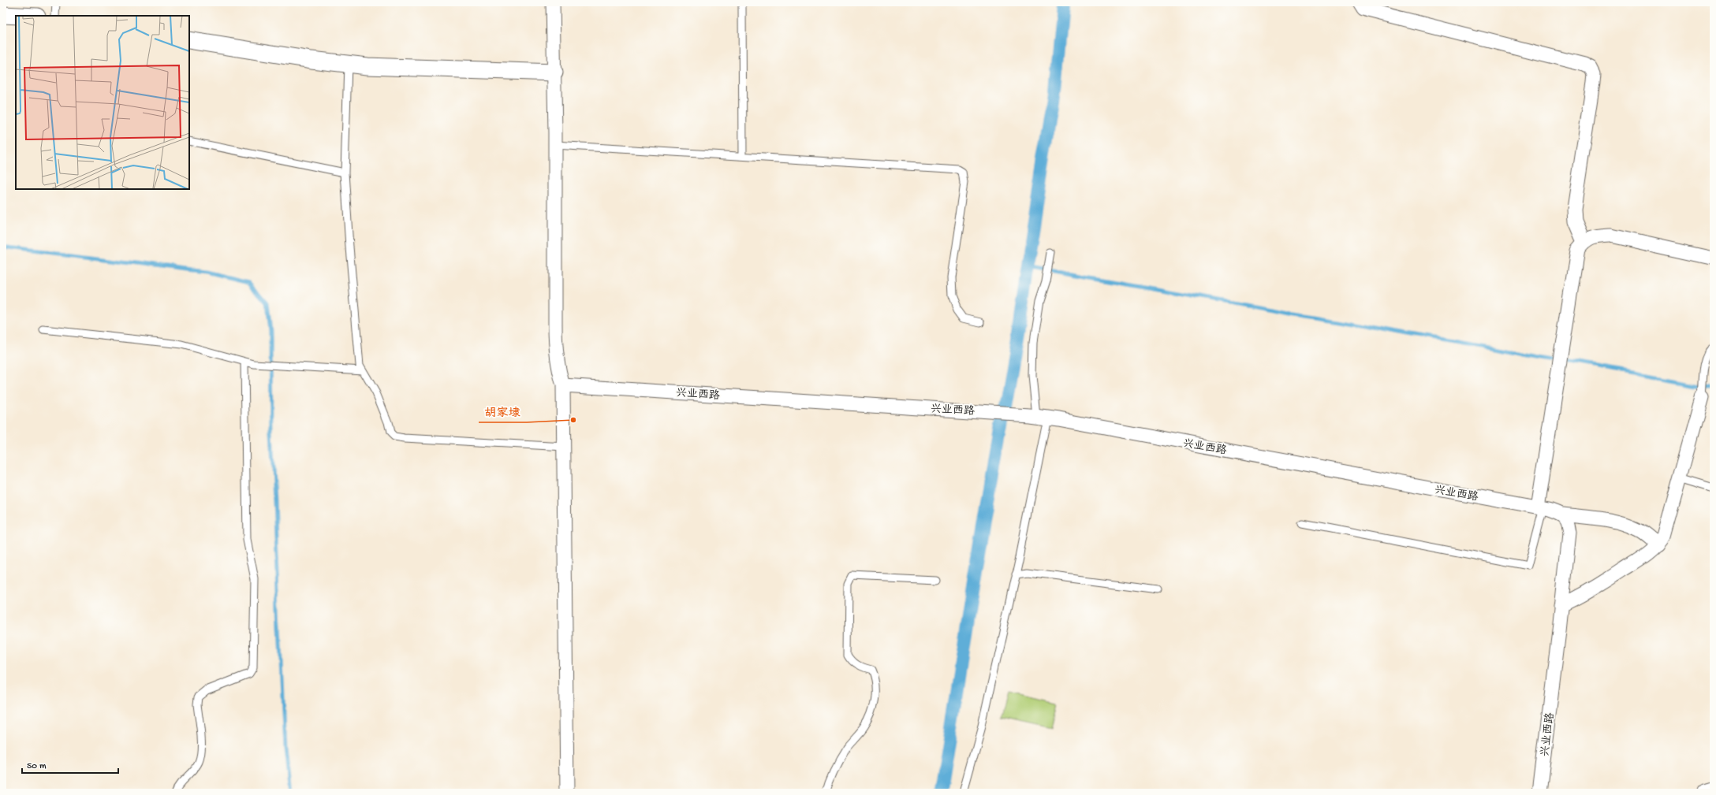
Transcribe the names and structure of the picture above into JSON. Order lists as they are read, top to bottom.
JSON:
{
  "streets": {
    "street": ["兴业西路"]
  },
  "places": ["胡家埭"],
  "scale_bar": "50 m"
}
